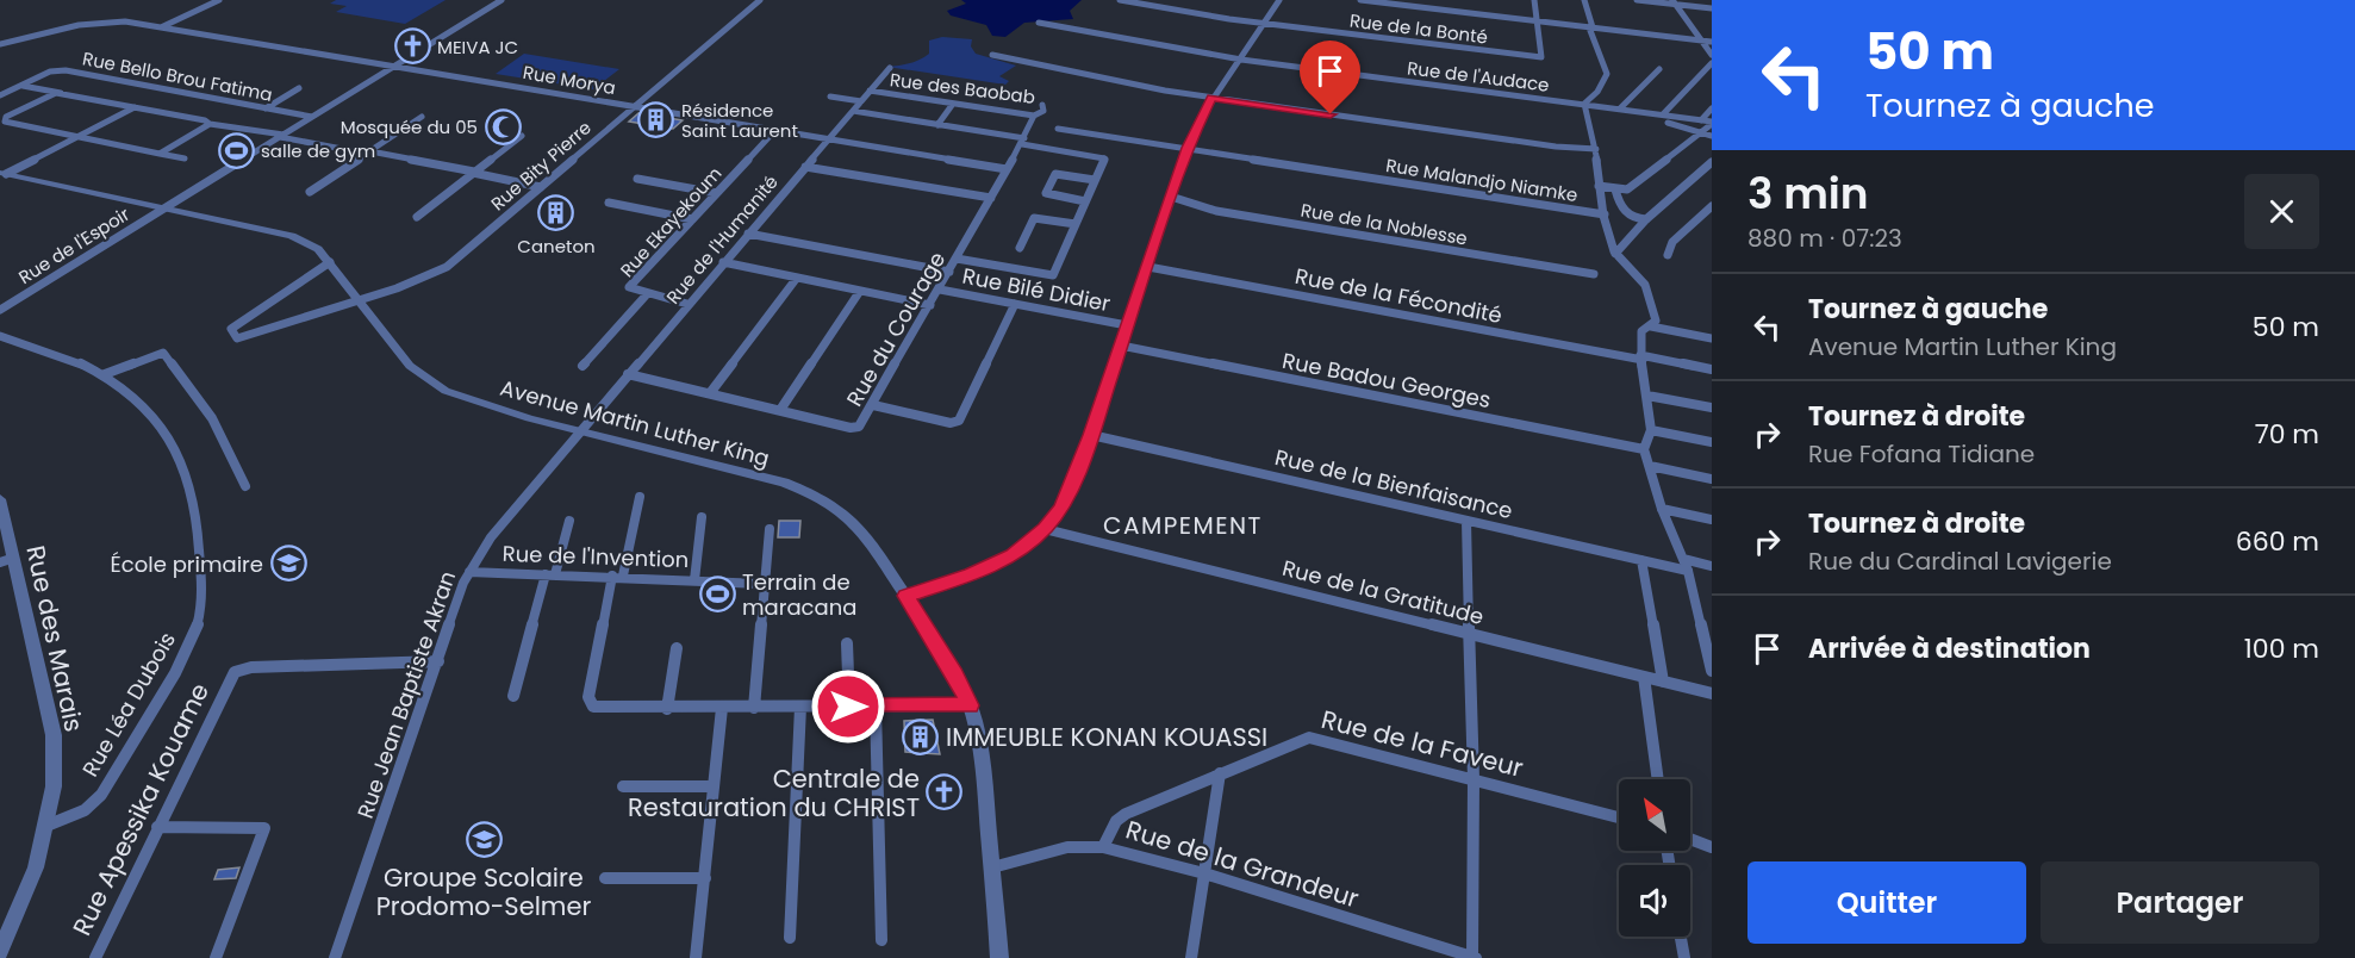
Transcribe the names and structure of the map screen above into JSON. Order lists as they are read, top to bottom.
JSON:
{
  "streets": {
    "street": [
      "Rue de la Bonté",
      "Rue Bello Brou Fatima",
      "Rue de l'Audace",
      "Rue Morya",
      "Rue des Baobab",
      "Rue Bity Pierre",
      "Rue Malandjo Niamke",
      "Rue Ekayekoum",
      "Rue de la Noblesse",
      "Rue de l'Humanité",
      "Rue de l'Espoir",
      "Rue Bilé Didier",
      "Rue de la Fécondité",
      "Rue du Courage",
      "Rue Badou Georges",
      "Avenue Martin Luther King",
      "Rue de la Bienfaisance",
      "Rue de l'Invention",
      "Rue de la Gratitude",
      "Rue des Marais",
      "Rue Jean Baptiste Akran",
      "Rue Léa Dubois",
      "Rue de la Faveur",
      "Rue Apessika Kouame",
      "Rue de la Grandeur"
    ]
  },
  "crossings": [
    ["Rue Bello Brou Fatima", "Rue de l'Espoir"],
    ["Rue Morya", "Rue Bity Pierre"],
    ["Rue Morya", "Rue Ekayekoum"],
    ["Rue Morya", "Rue de l'Humanité"],
    ["Rue Morya", "Rue de l'Espoir"],
    ["Rue Morya", "Rue du Courage"],
    ["Rue des Baobab", "Rue de l'Humanité"],
    ["Rue des Baobab", "Rue du Courage"],
    ["Rue Bity Pierre", "Avenue Martin Luther King"],
    ["Rue Ekayekoum", "Rue de l'Humanité"],
    ["Rue de l'Humanité", "Rue du Courage"],
    ["Rue de l'Humanité", "Avenue Martin Luther King"],
    ["Rue de l'Humanité", "Rue Jean Baptiste Akran"],
    ["Rue de l'Espoir", "Avenue Martin Luther King"],
    ["Rue Bilé Didier", "Rue du Courage"],
    ["Avenue Martin Luther King", "Rue Jean Baptiste Akran"],
    ["Avenue Martin Luther King", "Rue de la Grandeur"],
    ["Rue de l'Invention", "Rue Jean Baptiste Akran"],
    ["Rue des Marais", "Rue Léa Dubois"],
    ["Rue Jean Baptiste Akran", "Rue Apessika Kouame"],
    ["Rue de la Faveur", "Rue de la Grandeur"]
  ],
  "districts": ["CAMPEMENT"],
  "places": {
    "church": ["MEIVA JC", "Centrale de Restauration du CHRIST"],
    "building": ["Résidence Saint Laurent", "Caneton", "IMMEUBLE KONAN KOUASSI"],
    "mosque": ["Mosquée du 05"],
    "sports": ["salle de gym", "Terrain de maracana"],
    "school or university": ["École primaire", "Groupe Scolaire Prodomo-Selmer"]
  },
  "north": "top left",
  "page": {
    "turn": ["50 m", "Tournez à gauche"],
    "heading": ["3 min", "880 m · 07:23"],
    "list": [
      {
        "name": "Tournez à gauche",
        "note": "Avenue Martin Luther King",
        "value": "50 m"
      },
      {
        "name": "Tournez à droite",
        "note": "Rue Fofana Tidiane",
        "value": "70 m"
      },
      {
        "name": "Tournez à droite",
        "note": "Rue du Cardinal Lavigerie",
        "value": "660 m"
      },
      {
        "name": "Arrivée à destination",
        "value": "100 m"
      }
    ],
    "buttons": ["Quitter", "Partager"]
  }
}
